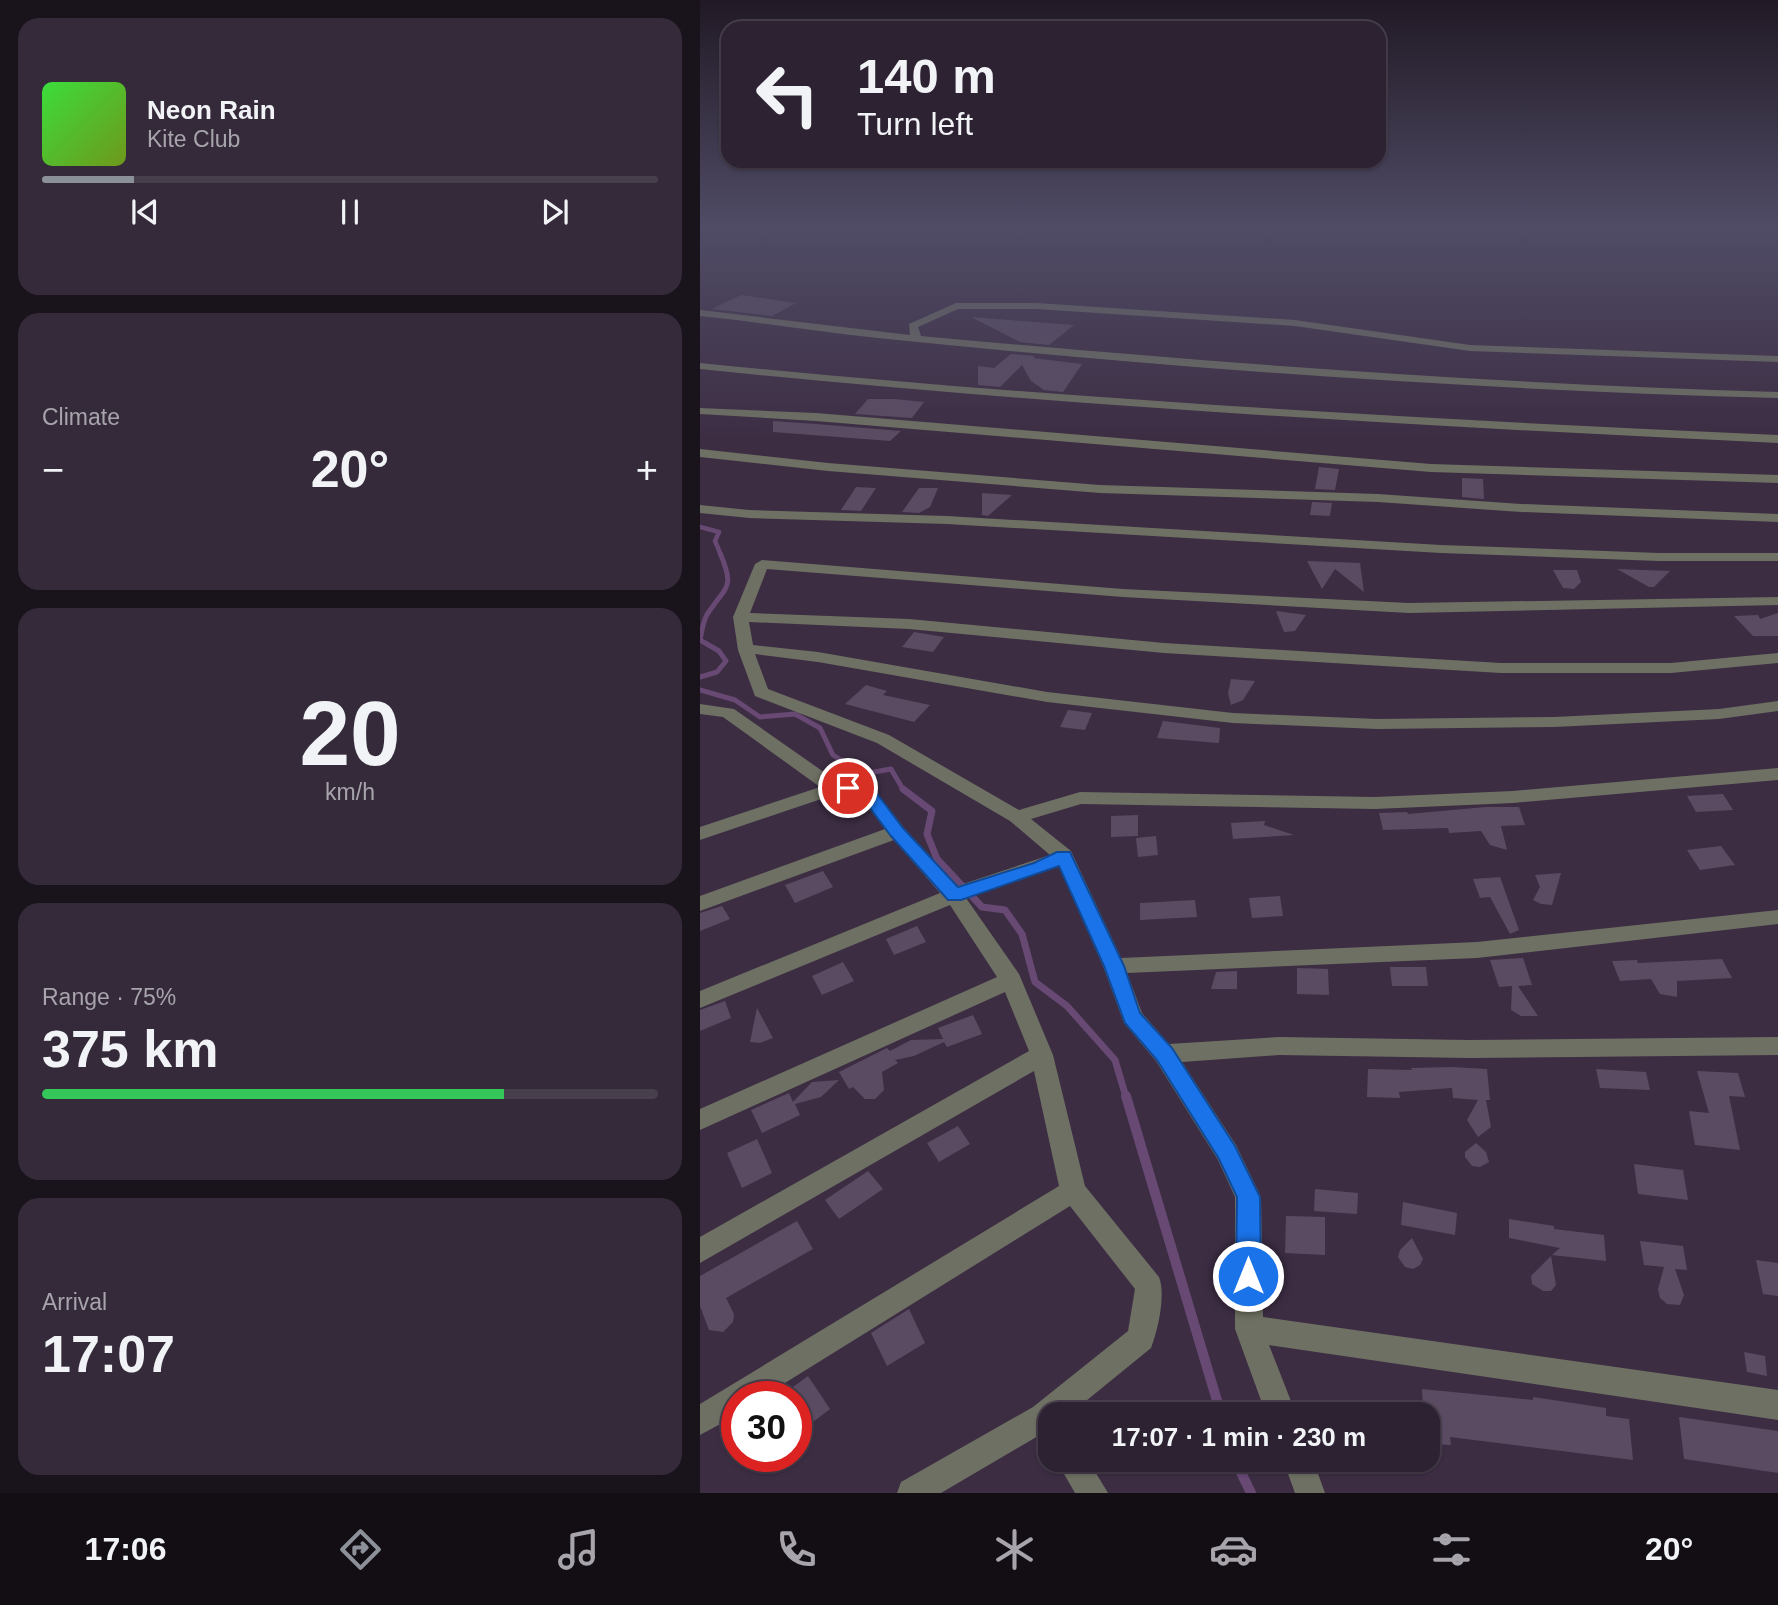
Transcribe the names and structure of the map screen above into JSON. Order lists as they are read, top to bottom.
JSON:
{
  "page": {
    "turn": ["140 m", "Turn left"],
    "song": ["Neon Rain", "Kite Club"],
    "tile": [
      "Climate",
      ["20", "km/h"],
      ["Range · 75%", "375 km"],
      ["Arrival", "17:07"]
    ],
    "heat": ["−", "20°", "+"],
    "limit": "30",
    "trip": "17:07 · 1 min · 230 m",
    "tabs": ["17:06", "20°"]
  }
}
